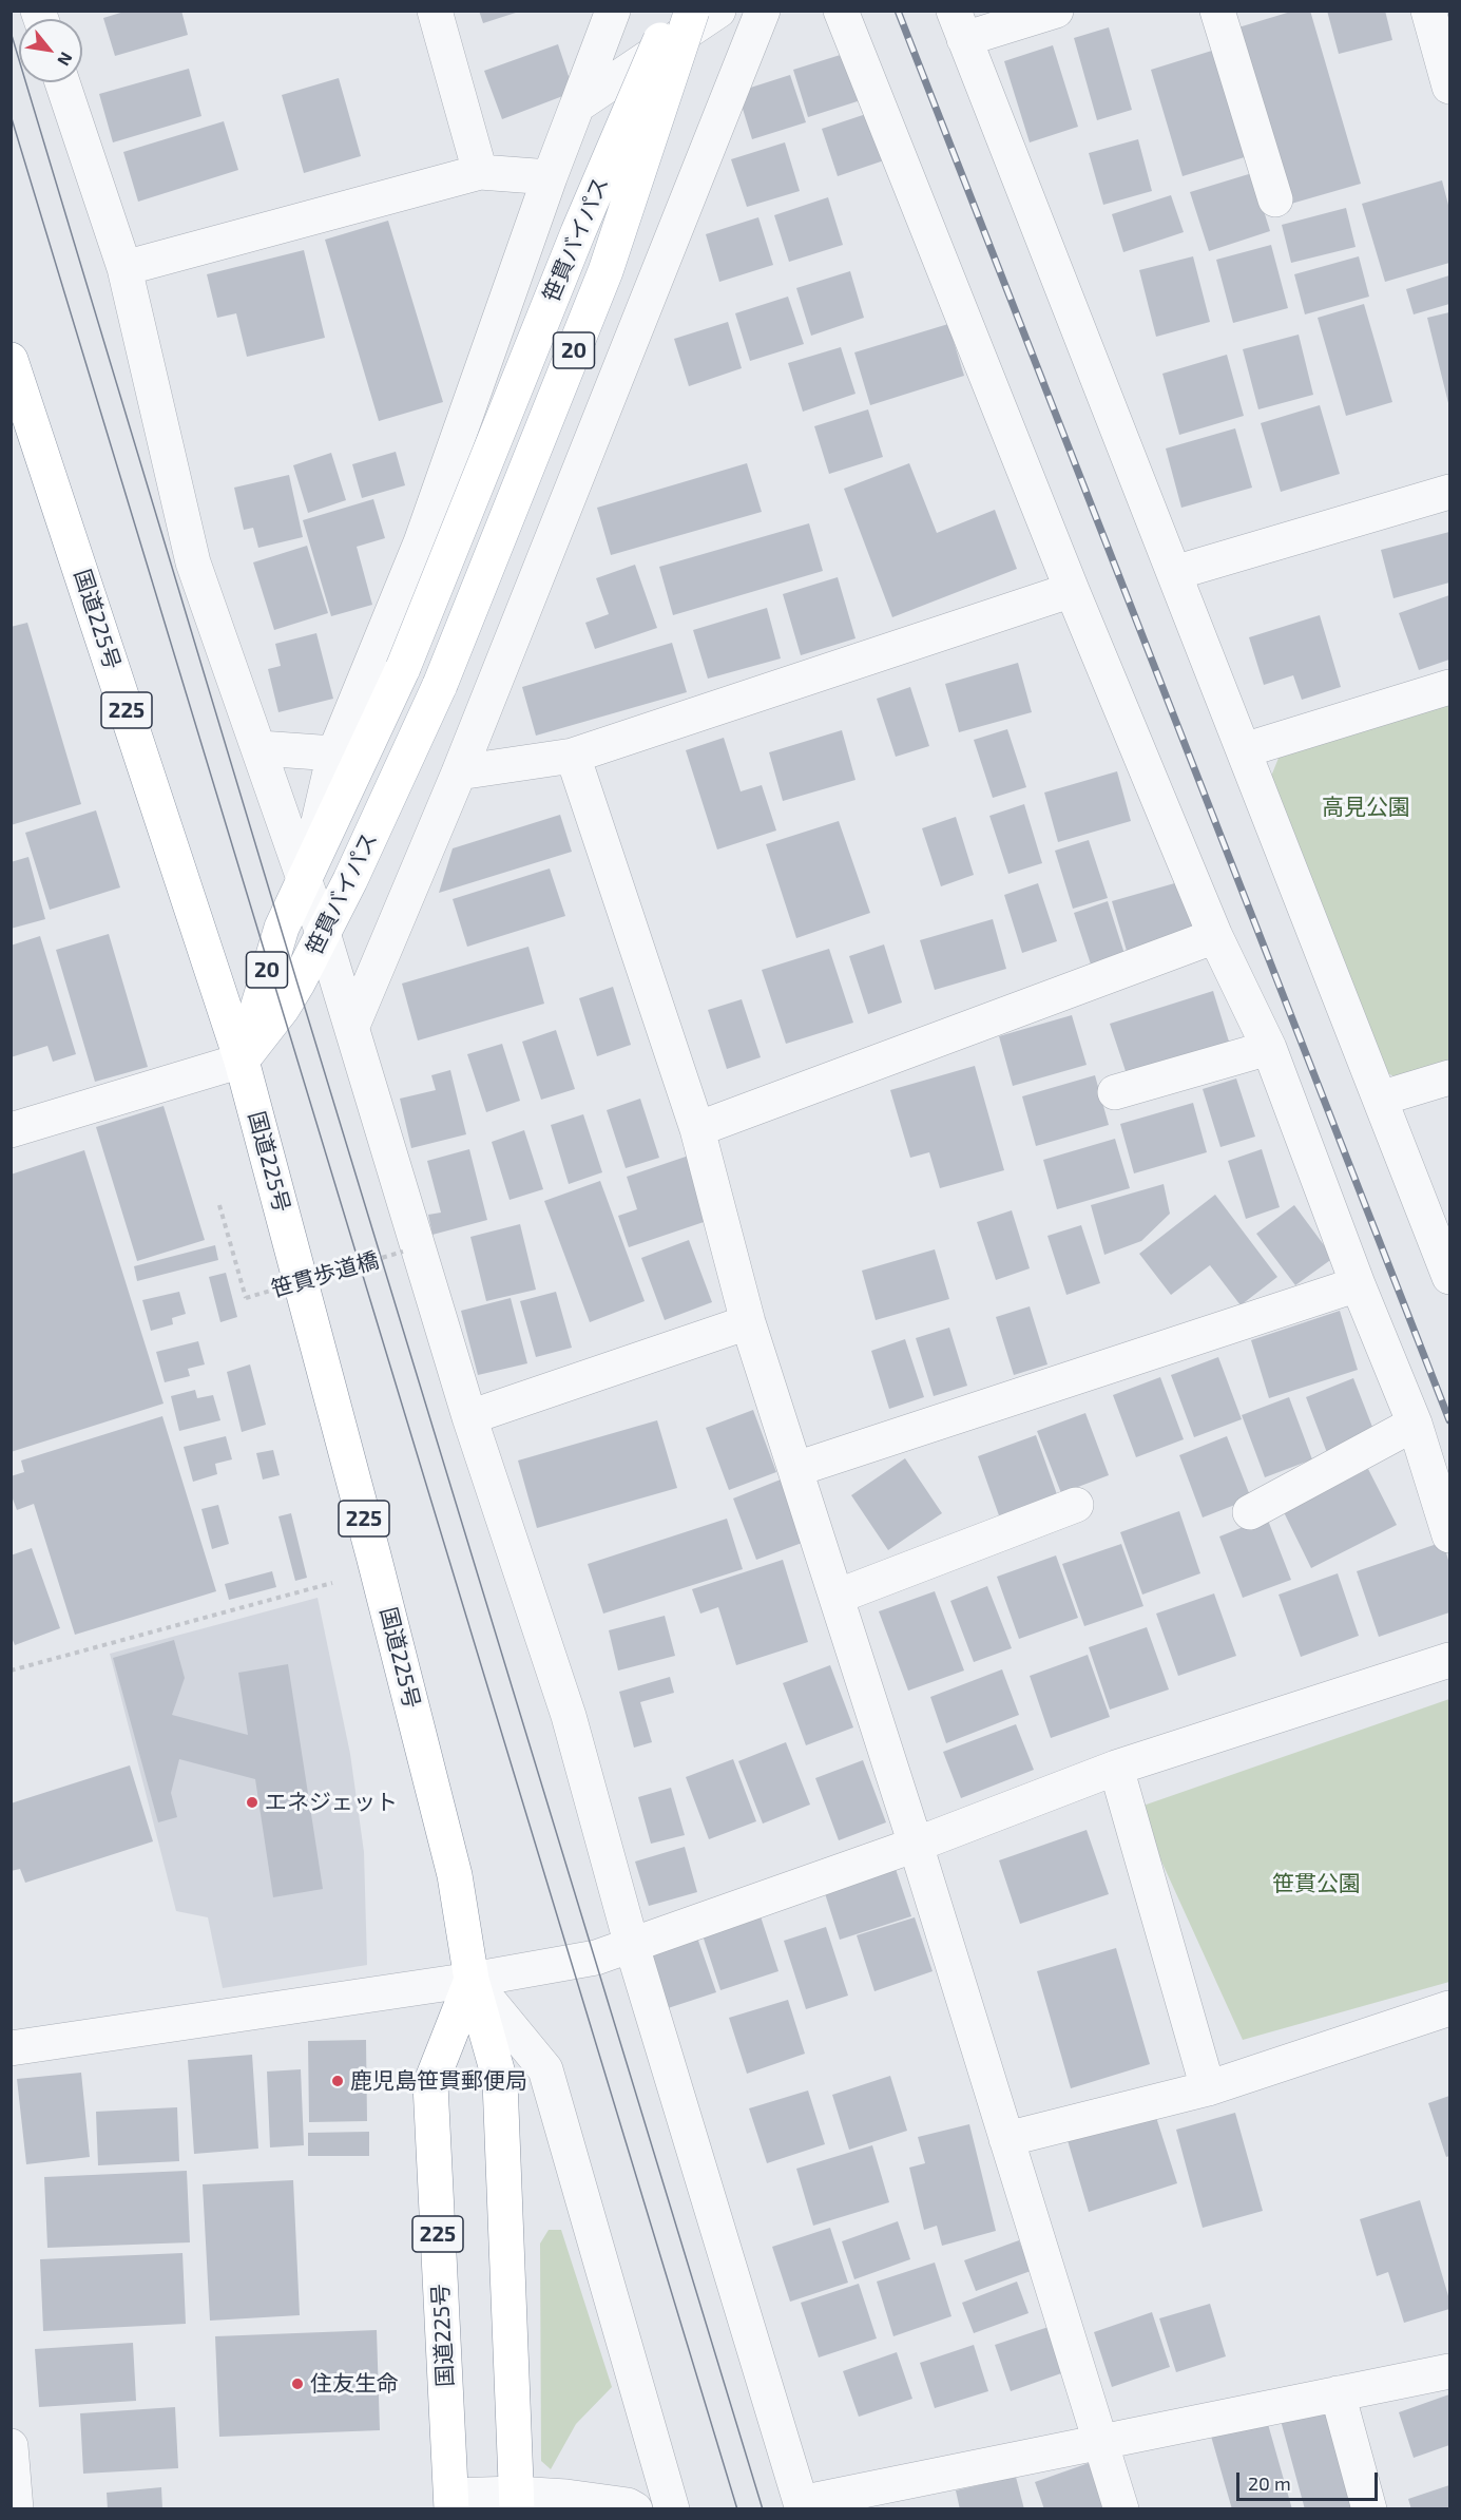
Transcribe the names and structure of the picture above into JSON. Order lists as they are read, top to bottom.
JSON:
{
  "streets": {
    "main road": [
      "笹貫バイパス",
      "20",
      "国道225号",
      "225"
    ],
    "path": ["笹貫歩道橋"]
  },
  "crossings": [
    ["笹貫バイパス", "国道225号"]
  ],
  "parks": ["高見公園", "笹貫公園"],
  "places": ["エネジェット", "鹿児島笹貫郵便局", "住友生命"],
  "scale_bar": "20 m",
  "north": "bottom right"
}
